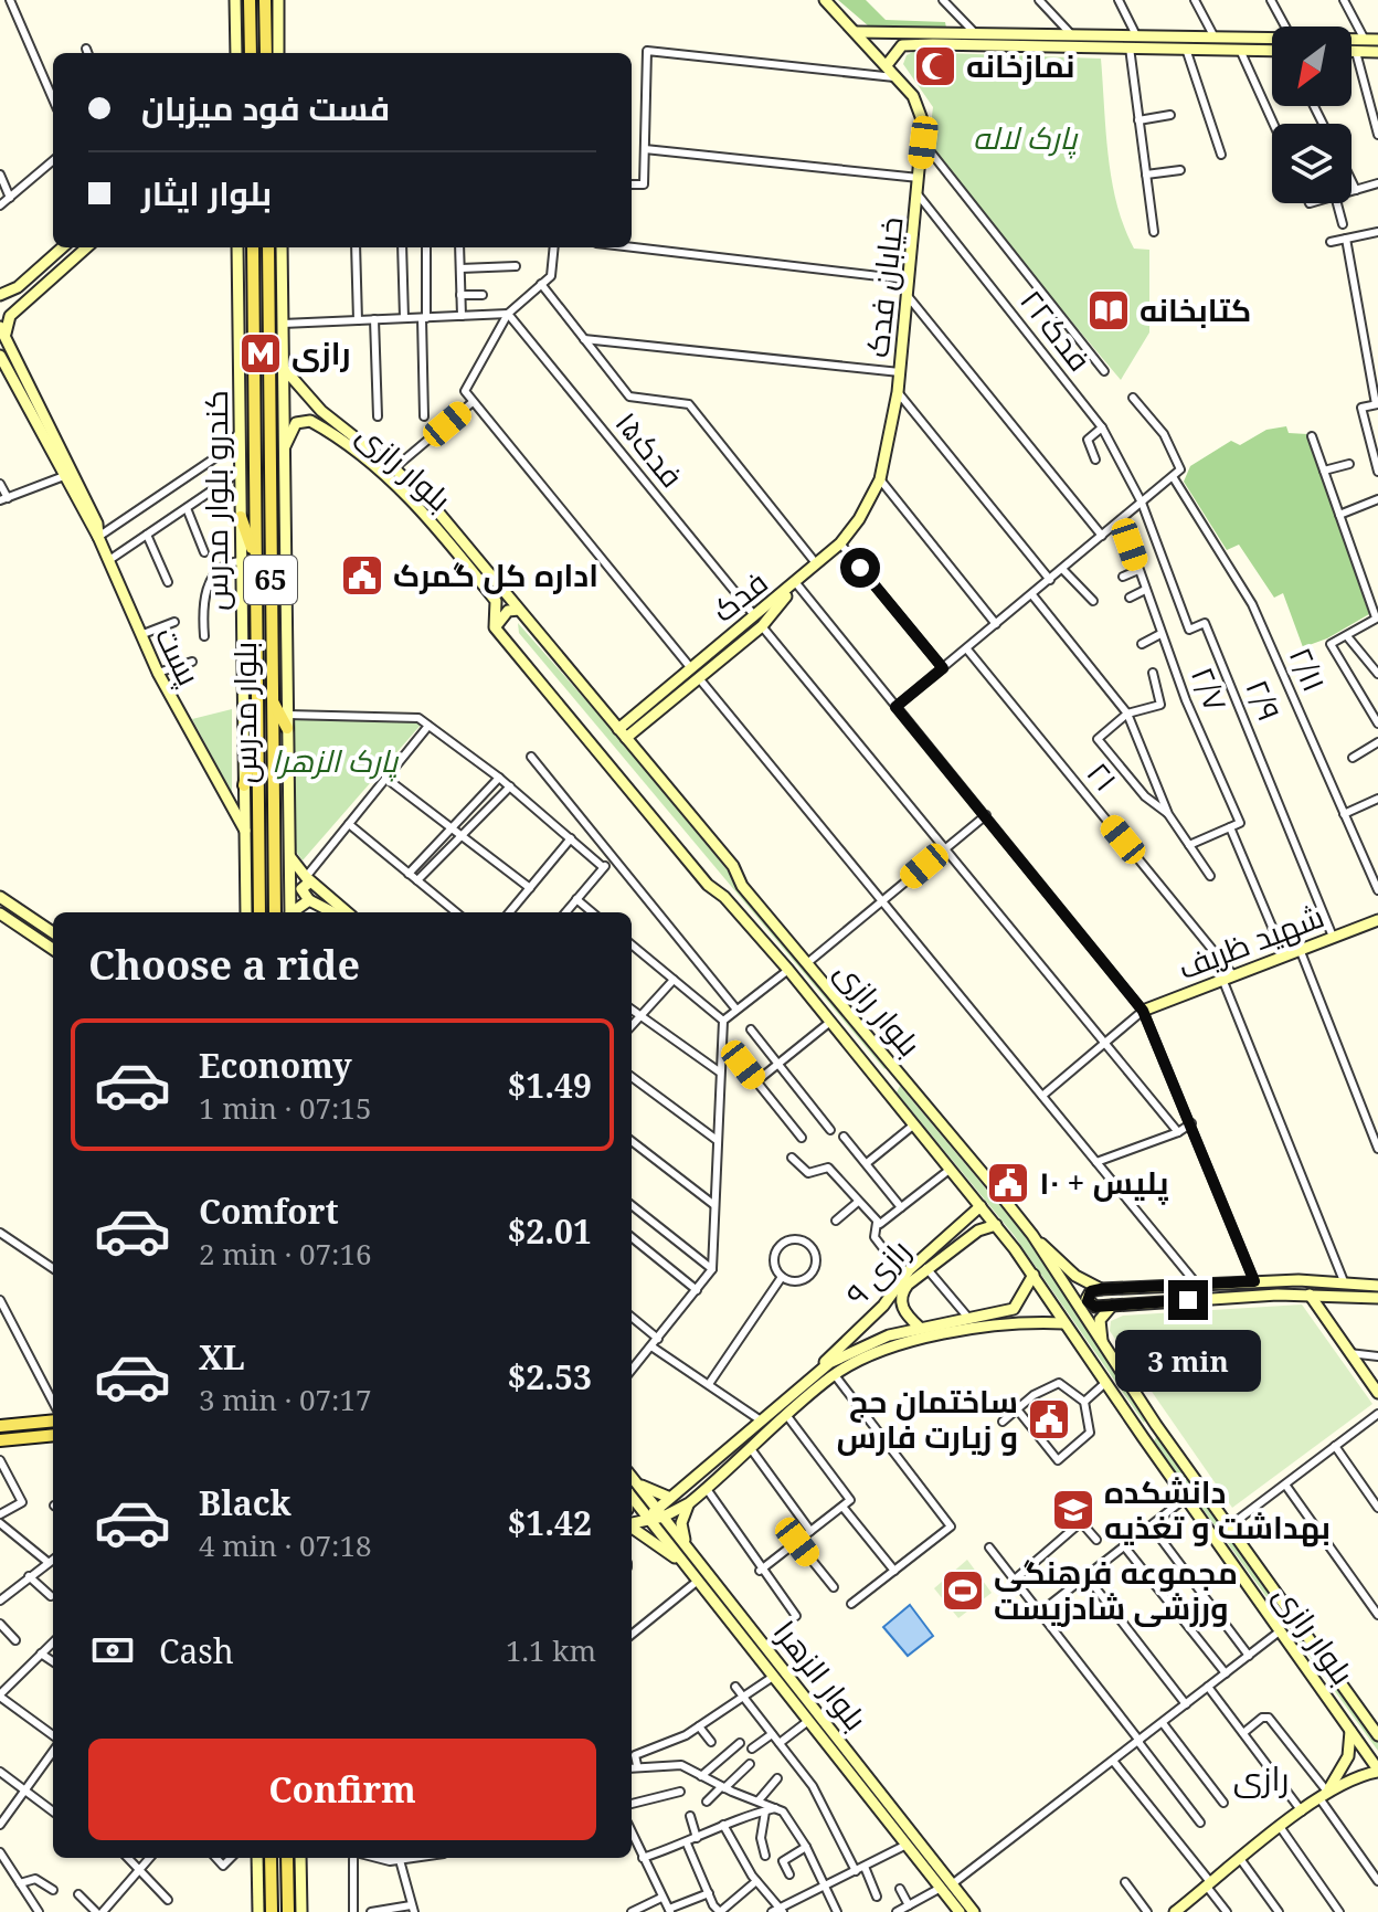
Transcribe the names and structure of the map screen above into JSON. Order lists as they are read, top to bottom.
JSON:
{
  "streets": {
    "main road": [
      "خیابان فدک",
      "بلوار رازی",
      "کندرو بلوار مدرس",
      "65",
      "فدک",
      "پست",
      "بلوار مدرس",
      "شهید ظریف",
      "رازی ۹",
      "بلوار الزهرا"
    ],
    "street": [
      "فدک۲۲",
      "فدک۱۵",
      "۲/۱۱",
      "۲/۷",
      "۲/۹",
      "۲۱"
    ]
  },
  "crossings": [
    ["خیابان فدک", "فدک۲۲"],
    ["خیابان فدک", "فدک"],
    ["فدک۲۲", "۲/۹"],
    ["فدک۱۵", "فدک"],
    ["بلوار رازی", "فدک"],
    ["بلوار رازی", "رازی ۹"],
    ["کندرو بلوار مدرس", "پست"],
    ["۲/۹", "شهید ظریف"],
    ["۲۱", "شهید ظریف"]
  ],
  "districts": ["رازی"],
  "parks": ["پارک لاله", "پارک الزهرا"],
  "places": {
    "mosque": ["نمازخانه"],
    "library": ["کتابخانه"],
    "metro station": ["رازی"],
    "public building": ["اداره کل گمرک", "پلیس + ۱۰", "ساختمان حج و زیارت فارس"],
    "school or university": ["دانشکده بهداشت و تغذیه"],
    "sports": ["مجموعه فرهنگی ورزشی شادزیست"]
  },
  "north": "bottom left",
  "page": {
    "banner": ["فست فود میزبان", "بلوار ایثار"],
    "heading": "Choose a ride",
    "list": [
      {
        "name": "Economy",
        "note": "1 min · 07:15",
        "value": "$1.49"
      },
      {
        "name": "Comfort",
        "note": "2 min · 07:16",
        "value": "$2.01"
      },
      {
        "name": "XL",
        "note": "3 min · 07:17",
        "value": "$2.53"
      },
      {
        "name": "Black",
        "note": "4 min · 07:18",
        "value": "$1.42"
      }
    ],
    "bubble": "3 min",
    "pay": ["Cash", "1.1 km"],
    "buttons": "Confirm"
  }
}
